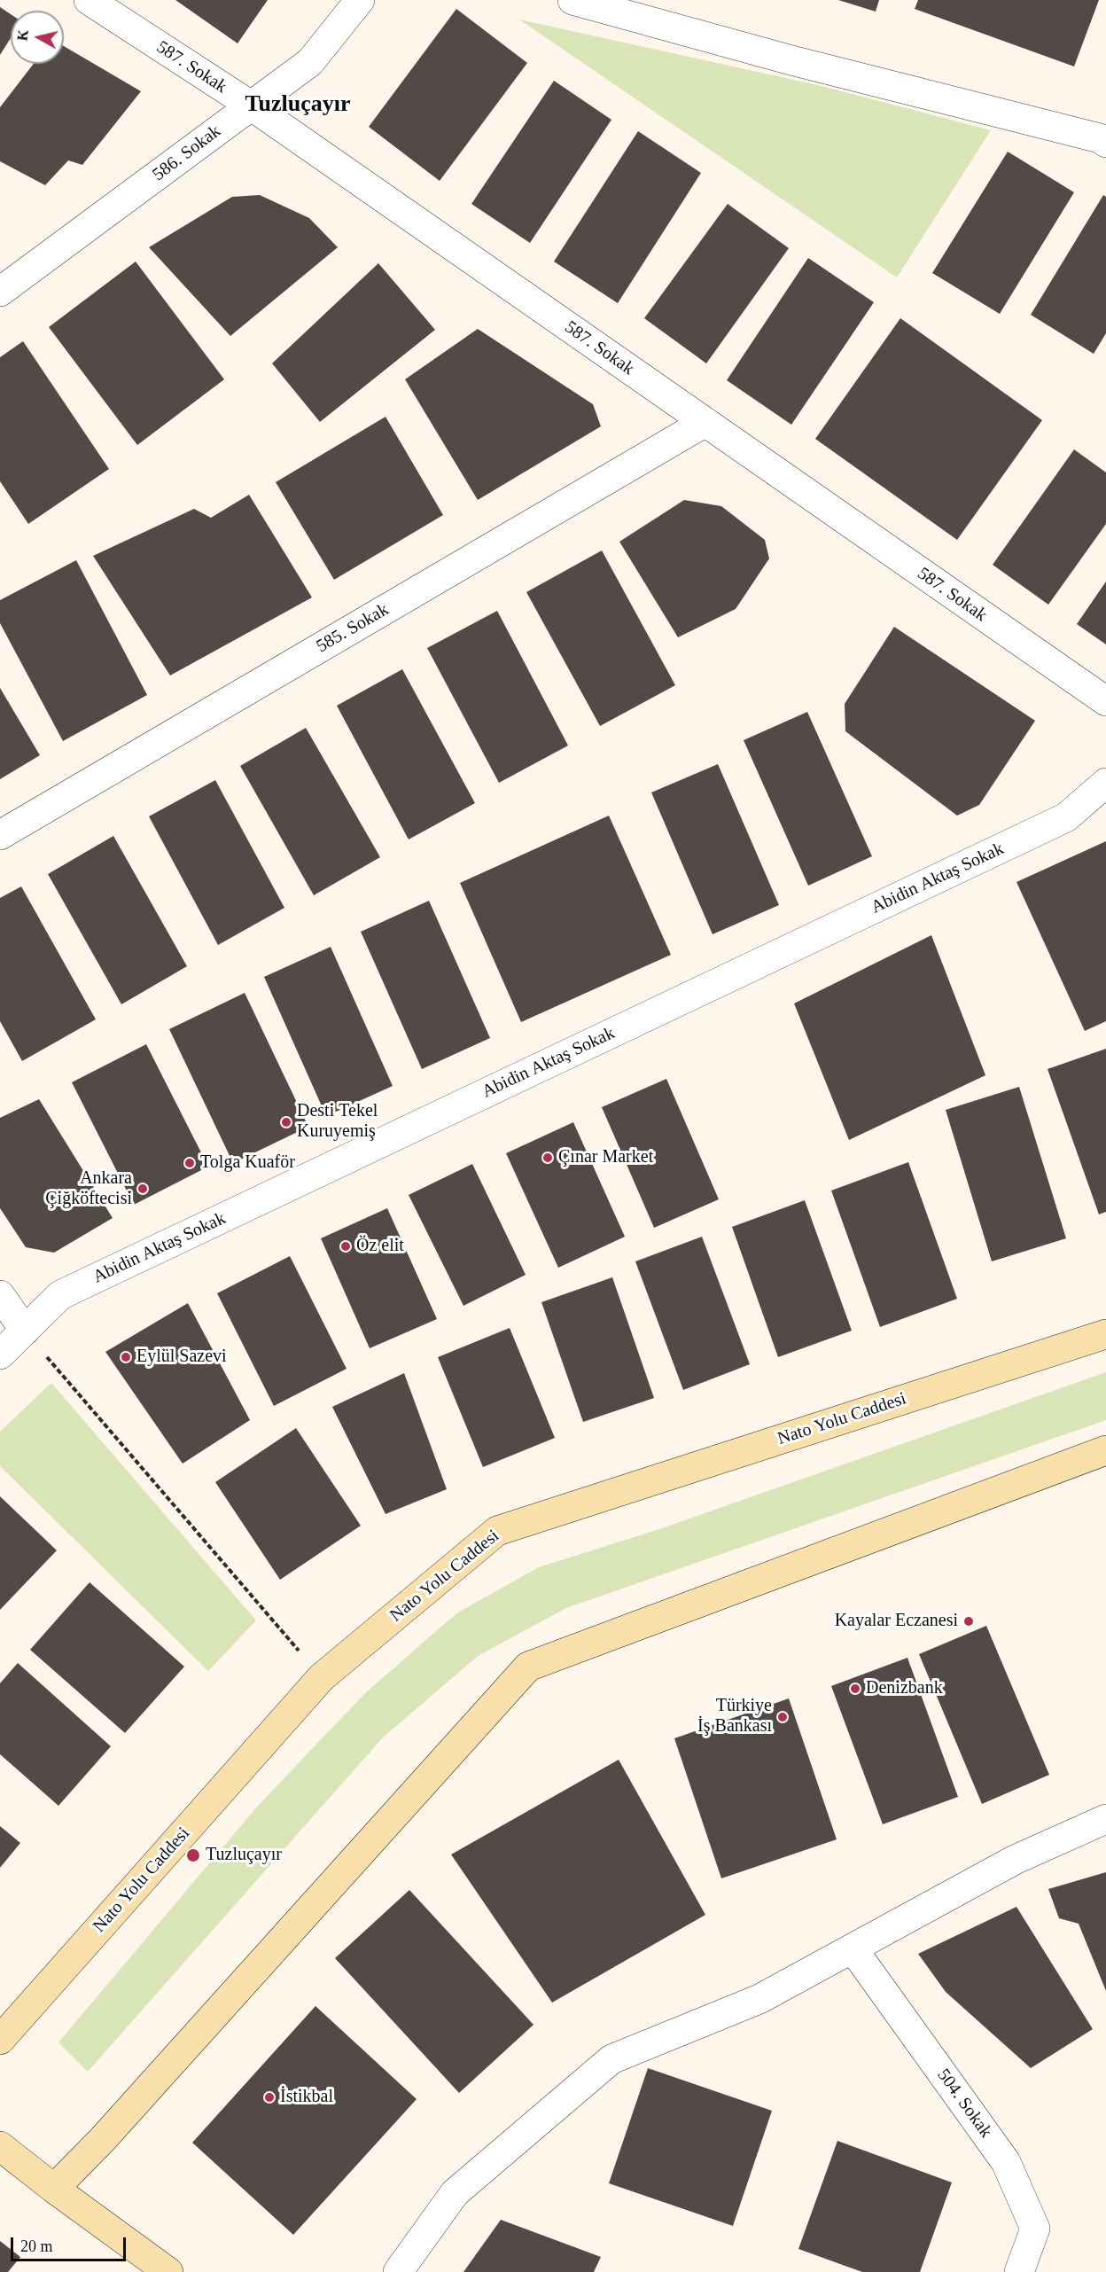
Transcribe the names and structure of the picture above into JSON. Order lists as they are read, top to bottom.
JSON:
{
  "streets": {
    "main road": ["Nato Yolu Caddesi"],
    "street": [
      "587. Sokak",
      "586. Sokak",
      "585. Sokak",
      "Abidin Aktaş Sokak",
      "504. Sokak"
    ]
  },
  "crossings": [
    ["587. Sokak", "586. Sokak"],
    ["587. Sokak", "585. Sokak"]
  ],
  "districts": ["Tuzluçayır"],
  "places": [
    "Desti Tekel Kuruyemiş",
    "Çınar Market",
    "Tolga Kuaför",
    "Ankara Çiğköftecisi",
    "Öz elit",
    "Eylül Sazevi",
    "Kayalar Eczanesi",
    "Denizbank",
    "Türkiye İş Bankası",
    "Tuzluçayır",
    "İstikbal"
  ],
  "scale_bar": "20 m",
  "north": "left"
}
